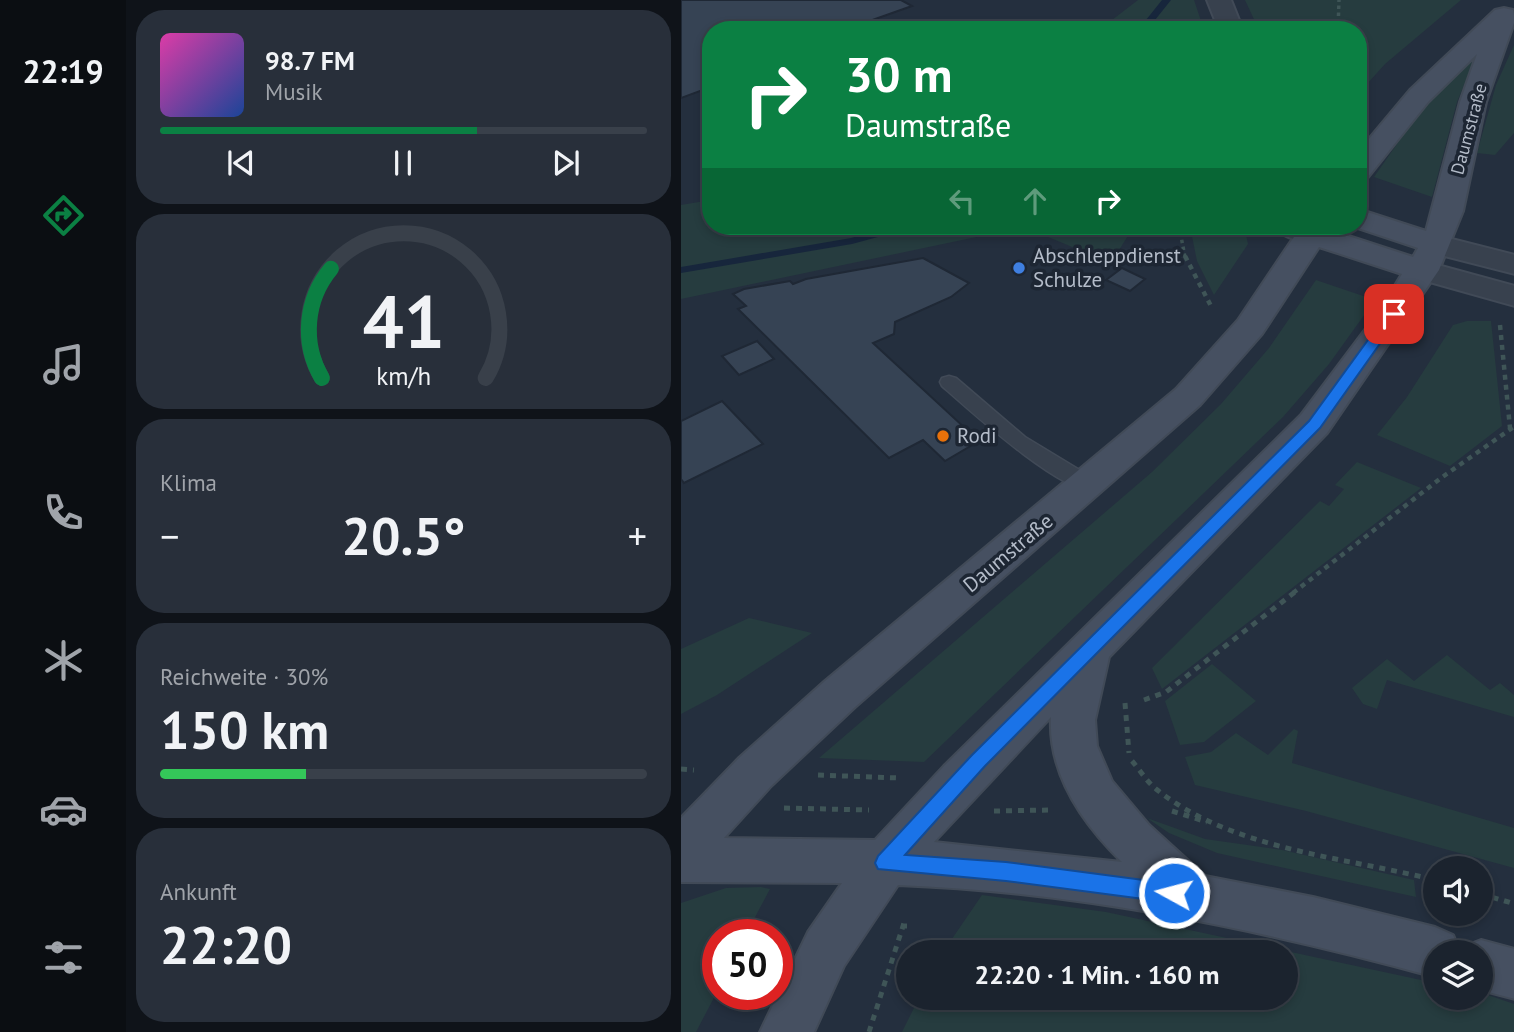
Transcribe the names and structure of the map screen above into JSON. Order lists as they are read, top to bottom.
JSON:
{
  "streets": {
    "main road": ["Daumstraße"]
  },
  "places": ["Abschleppdienst Schulze", "Rodi"],
  "page": {
    "tabs": "22:19",
    "turn": ["30 m", "Daumstraße"],
    "song": ["98.7 FM", "Musik"],
    "tile": [
      "Klima",
      ["Reichweite · 30%", "150 km"],
      ["Ankunft", "22:20"]
    ],
    "heat": ["−", "20.5°", "+"],
    "limit": "50",
    "trip": "22:20 · 1 Min. · 160 m",
    "gauge": ["41", "km/h"]
  }
}
